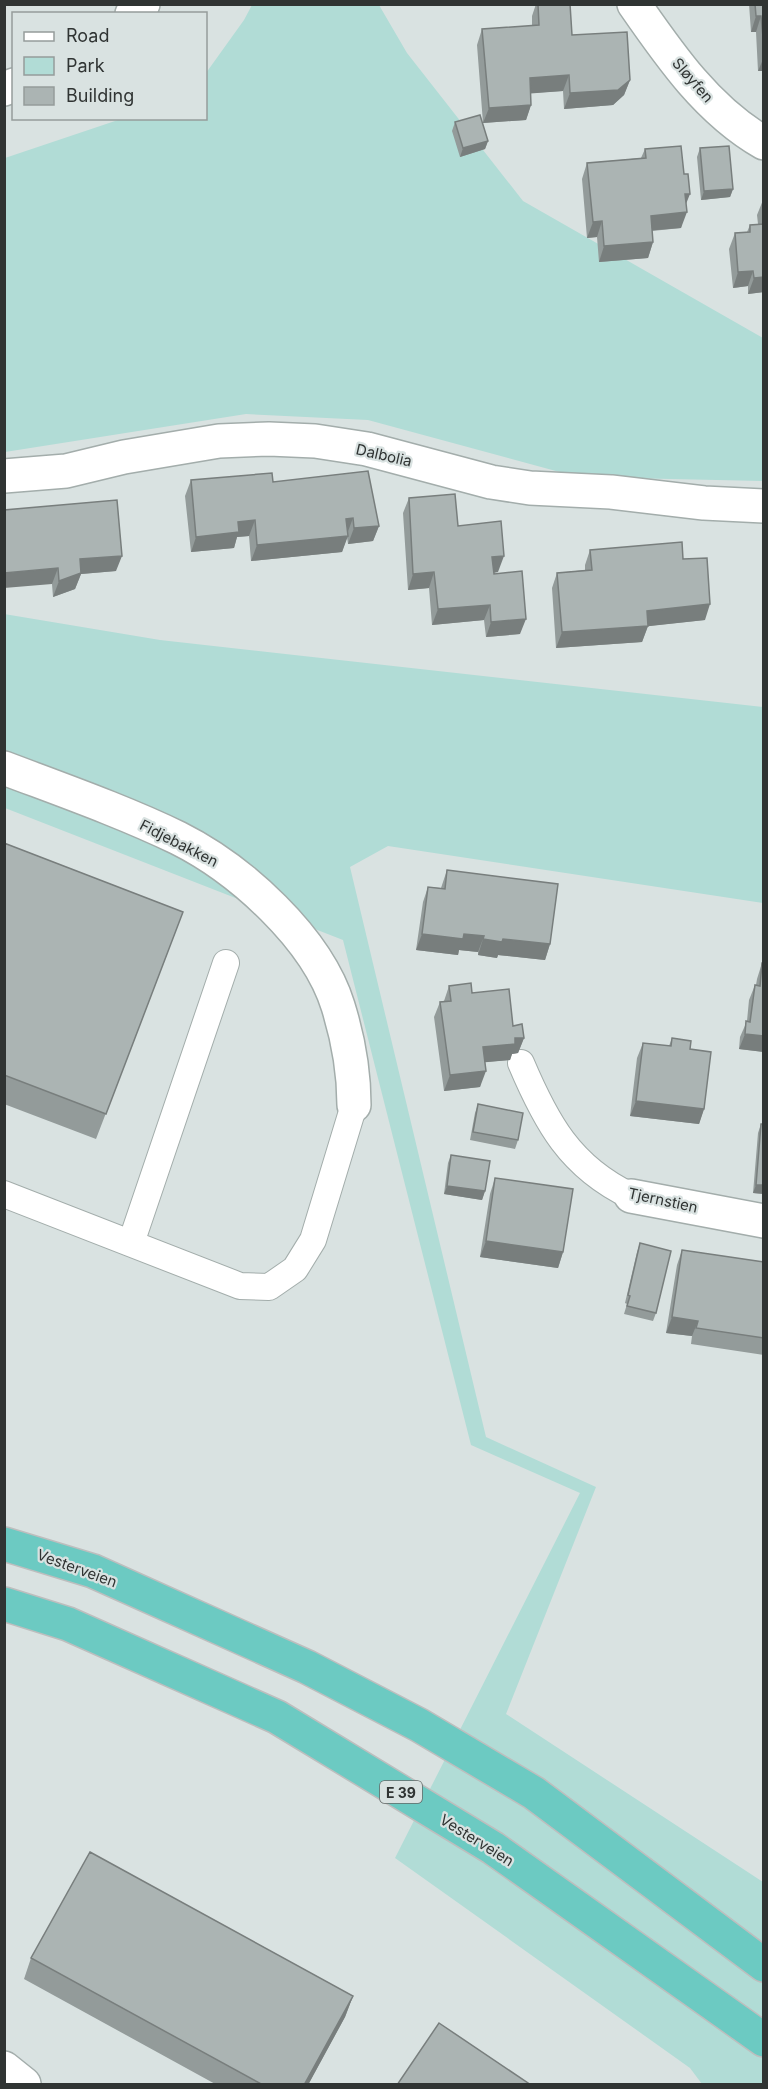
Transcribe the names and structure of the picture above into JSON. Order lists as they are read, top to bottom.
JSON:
{
  "streets": {
    "highway": ["Vesterveien", "E 39"],
    "street": [
      "Sløyfen",
      "Dalbolia",
      "Fidjebakken",
      "Tjernstien"
    ]
  },
  "legend": ["Road", "Park", "Building"]
}
